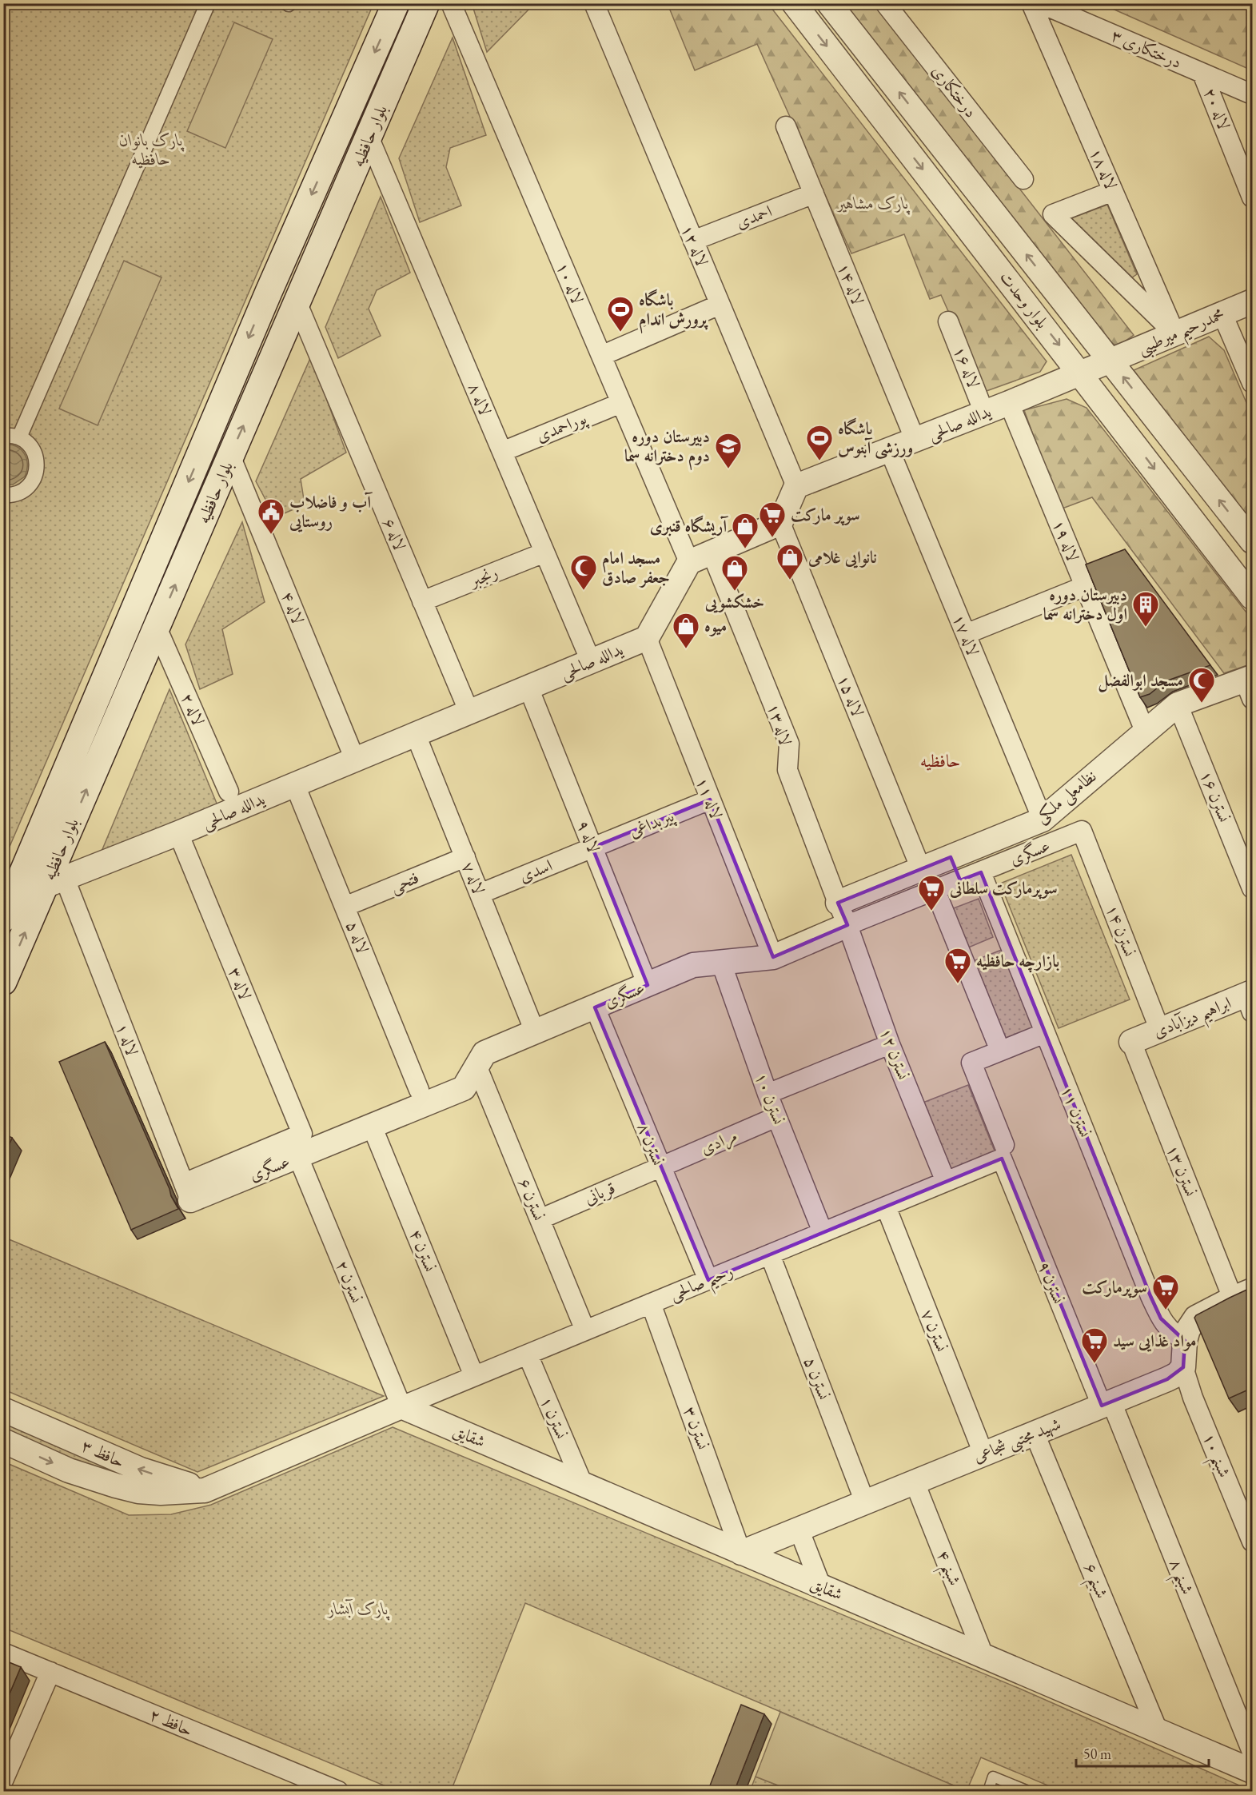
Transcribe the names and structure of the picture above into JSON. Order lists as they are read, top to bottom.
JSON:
{
  "streets": {
    "main road": ["بلوار حافظیه"],
    "street": [
      "درختکاری ۳",
      "درختکاری",
      "لاله ۲۰",
      "لاله ۱۸",
      "احمدی",
      "لاله ۱۲",
      "لاله ۱۰",
      "لاله ۱۴",
      "بلوار وحدت",
      "محمدرحیم میرطیبی",
      "لاله ۱۶",
      "لاله ۸",
      "یدالله صالحی",
      "پوراحمدی",
      "لاله ۶",
      "لاله ۱۹",
      "رنجبر",
      "لاله ۴",
      "لاله ۱۷",
      "لاله ۱۵",
      "لاله ۲",
      "لاله ۱۳",
      "نظامعلی ملکی",
      "نسترن ۱۶",
      "لاله ۱۱",
      "پیربداغی",
      "لاله ۹",
      "عسگری",
      "اسدی",
      "لاله ۷",
      "فتحی",
      "نسترن ۱۴",
      "لاله ۵",
      "لاله ۳",
      "ابراهیم دیزآبادی",
      "لاله ۱",
      "نسترن ۱۲",
      "نسترن ۱۰",
      "نسترن ۱۱",
      "مرادی",
      "نسترن ۸",
      "نسترن ۱۳",
      "قربانی",
      "نسترن ۶",
      "نسترن ۴",
      "نسترن ۲",
      "رحیم صالحی",
      "نسترن ۹",
      "نسترن ۷",
      "نسترن ۵",
      "نسترن ۱",
      "نسترن ۳",
      "شقایق",
      "شهید مجتبی شجاعی",
      "حافظ ۳",
      "شبنم ۱۰",
      "شبنم ۴",
      "شبنم ۸",
      "شبنم ۶",
      "حافظ ۲"
    ]
  },
  "crossings": [
    ["درختکاری ۳", "لاله ۲۰"],
    ["بلوار حافظیه", "لاله ۸"],
    ["بلوار حافظیه", "یدالله صالحی"],
    ["بلوار حافظیه", "لاله ۶"],
    ["بلوار حافظیه", "لاله ۴"],
    ["بلوار حافظیه", "لاله ۲"],
    ["بلوار حافظیه", "لاله ۱"],
    ["لاله ۱۸", "محمدرحیم میرطیبی"],
    ["احمدی", "لاله ۱۲"],
    ["احمدی", "لاله ۱۴"],
    ["لاله ۱۲", "یدالله صالحی"],
    ["لاله ۱۰", "پوراحمدی"],
    ["لاله ۱۴", "یدالله صالحی"],
    ["بلوار وحدت", "محمدرحیم میرطیبی"],
    ["بلوار وحدت", "یدالله صالحی"],
    ["محمدرحیم میرطیبی", "یدالله صالحی"],
    ["لاله ۱۶", "یدالله صالحی"],
    ["لاله ۸", "یدالله صالحی"],
    ["لاله ۸", "پوراحمدی"],
    ["لاله ۸", "رنجبر"],
    ["یدالله صالحی", "لاله ۶"],
    ["یدالله صالحی", "لاله ۱۹"],
    ["یدالله صالحی", "لاله ۴"],
    ["یدالله صالحی", "لاله ۱۷"],
    ["یدالله صالحی", "لاله ۱۱"],
    ["یدالله صالحی", "لاله ۹"],
    ["یدالله صالحی", "لاله ۷"],
    ["یدالله صالحی", "لاله ۵"],
    ["یدالله صالحی", "لاله ۳"],
    ["یدالله صالحی", "لاله ۱"],
    ["لاله ۶", "رنجبر"],
    ["لاله ۱۹", "نظامعلی ملکی"],
    ["لاله ۱۷", "نظامعلی ملکی"],
    ["لاله ۱۵", "نظامعلی ملکی"],
    ["لاله ۱۳", "نظامعلی ملکی"],
    ["لاله ۱۳", "عسگری"],
    ["لاله ۱۳", "نسترن ۱۲"],
    ["نظامعلی ملکی", "نسترن ۱۶"],
    ["لاله ۱۱", "پیربداغی"],
    ["لاله ۱۱", "عسگری"],
    ["پیربداغی", "لاله ۹"],
    ["پیربداغی", "اسدی"],
    ["لاله ۹", "عسگری"],
    ["لاله ۹", "اسدی"],
    ["عسگری", "نسترن ۱۴"],
    ["عسگری", "لاله ۳"],
    ["عسگری", "لاله ۱"],
    ["عسگری", "نسترن ۱۲"],
    ["عسگری", "نسترن ۱۰"],
    ["عسگری", "نسترن ۱۱"],
    ["عسگری", "نسترن ۸"],
    ["عسگری", "نسترن ۶"],
    ["عسگری", "نسترن ۴"],
    ["عسگری", "نسترن ۲"],
    ["اسدی", "لاله ۷"],
    ["لاله ۷", "فتحی"],
    ["فتحی", "لاله ۵"],
    ["نسترن ۱۴", "ابراهیم دیزآبادی"],
    ["لاله ۳", "نسترن ۲"],
    ["ابراهیم دیزآبادی", "نسترن ۱۳"],
    ["نسترن ۱۲", "رحیم صالحی"],
    ["نسترن ۱۰", "مرادی"],
    ["نسترن ۱۰", "رحیم صالحی"],
    ["مرادی", "نسترن ۸"],
    ["مرادی", "قربانی"],
    ["نسترن ۸", "قربانی"],
    ["نسترن ۸", "رحیم صالحی"],
    ["قربانی", "نسترن ۶"],
    ["نسترن ۶", "رحیم صالحی"],
    ["نسترن ۴", "رحیم صالحی"],
    ["نسترن ۲", "رحیم صالحی"],
    ["نسترن ۲", "شقایق"],
    ["نسترن ۲", "حافظ ۳"],
    ["رحیم صالحی", "نسترن ۹"],
    ["رحیم صالحی", "نسترن ۷"],
    ["رحیم صالحی", "نسترن ۵"],
    ["رحیم صالحی", "نسترن ۱"],
    ["رحیم صالحی", "نسترن ۳"],
    ["رحیم صالحی", "شقایق"],
    ["رحیم صالحی", "حافظ ۳"],
    ["نسترن ۹", "شهید مجتبی شجاعی"],
    ["نسترن ۹", "شبنم ۸"],
    ["نسترن ۷", "شهید مجتبی شجاعی"],
    ["نسترن ۵", "شهید مجتبی شجاعی"],
    ["نسترن ۳", "شقایق"],
    ["نسترن ۳", "شهید مجتبی شجاعی"],
    ["شقایق", "شهید مجتبی شجاعی"],
    ["شقایق", "حافظ ۳"],
    ["شقایق", "شبنم ۴"],
    ["شقایق", "شبنم ۸"],
    ["شقایق", "شبنم ۶"],
    ["شهید مجتبی شجاعی", "شبنم ۱۰"],
    ["شهید مجتبی شجاعی", "شبنم ۴"],
    ["شهید مجتبی شجاعی", "شبنم ۸"],
    ["شهید مجتبی شجاعی", "شبنم ۶"]
  ],
  "districts": ["حافظیه"],
  "parks": ["پارک بانوان حافظیه", "پارک مشاهیر", "پارک آبشار"],
  "places": {
    "sports": ["باشگاه پرورش اندام", "باشگاه ورزشی آبنوس"],
    "school or university": ["دبیرستان دوره دوم دخترانه سما"],
    "public building": ["آب و فاضلاب روستایی"],
    "supermarket": [
      "سوپر مارکت",
      "سوپرمارکت سلطانی",
      "بازارچه حافظیه",
      "سوپرمارکت",
      "مواد غذایی سید"
    ],
    "shop": [
      "آریشگاه قنبری",
      "نانوایی غلامی",
      "خشکشویی",
      "میوه"
    ],
    "mosque": ["مسجد امام جعفر صادق", "مسجد ابوالفضل"],
    "building": ["دبیرستان دوره اول دخترانه سما"]
  },
  "scale_bar": "50 m"
}
